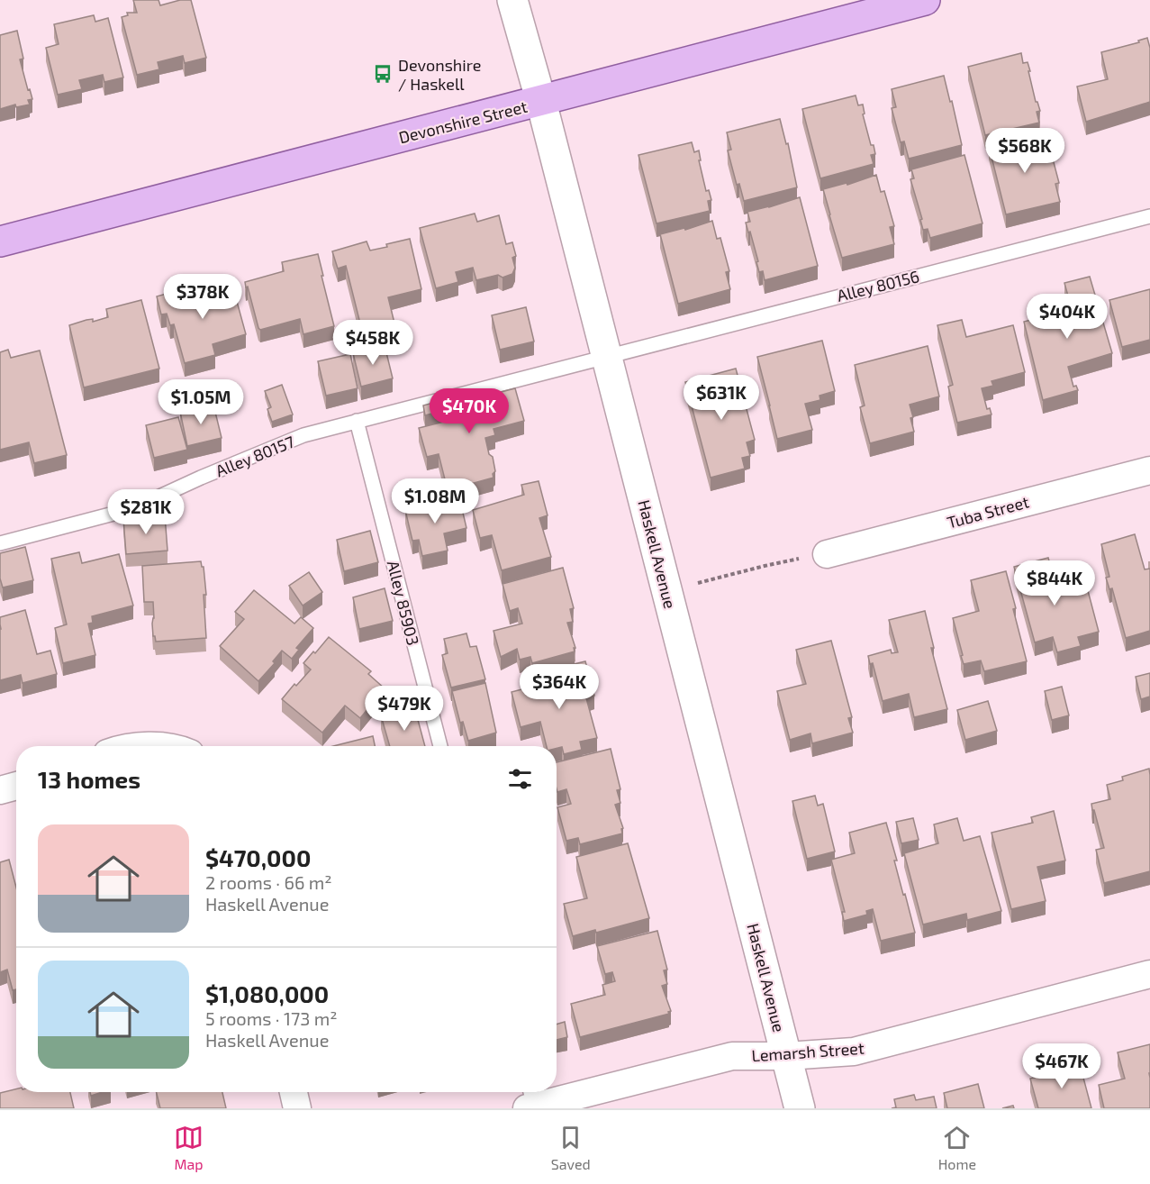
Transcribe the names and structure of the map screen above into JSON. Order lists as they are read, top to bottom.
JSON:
{
  "streets": {
    "main road": ["Devonshire Street", "Haskell Avenue"],
    "street": ["Tuba Street", "Lemarsh Street"],
    "lane": ["Alley 80156", "Alley 80157", "Alley 85903"]
  },
  "crossings": [
    ["Devonshire Street", "Haskell Avenue"],
    ["Alley 80156", "Alley 80157"],
    ["Alley 80156", "Haskell Avenue"],
    ["Alley 80156", "Alley 85903"],
    ["Alley 80157", "Alley 85903"],
    ["Haskell Avenue", "Lemarsh Street"]
  ],
  "places": {
    "bus stop": ["Devonshire / Haskell"]
  },
  "page": {
    "price": [
      "$568K",
      "$378K",
      "$404K",
      "$458K",
      "$631K",
      "$1.05M",
      "$470K",
      "$1.08M",
      "$281K",
      "$844K",
      "$364K",
      "$479K",
      "$467K"
    ],
    "heading": "13 homes",
    "list": [
      {
        "name": "$470,000",
        "note": "2 rooms · 66 m² · Haskell Avenue"
      },
      {
        "name": "$1,080,000",
        "note": "5 rooms · 173 m² · Haskell Avenue"
      }
    ],
    "tabs": ["Map", "Saved", "Home"]
  }
}
